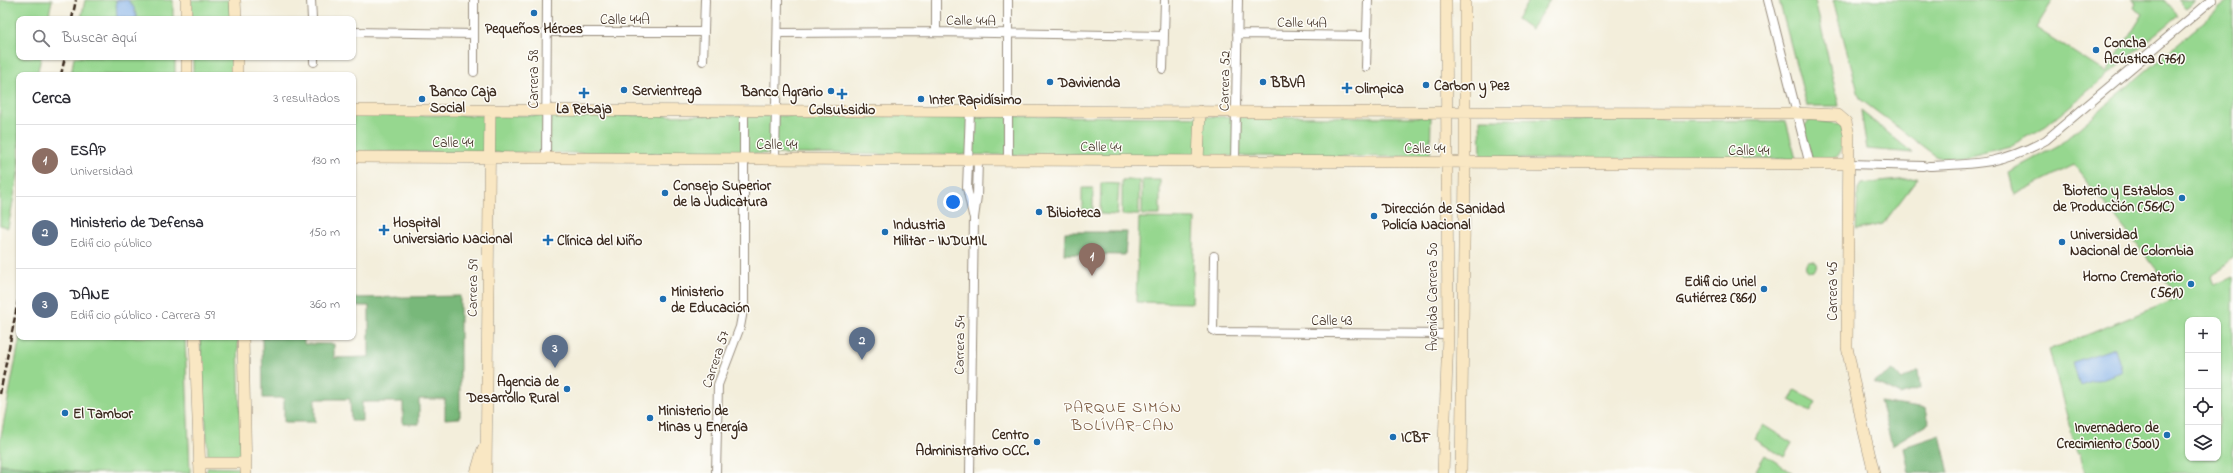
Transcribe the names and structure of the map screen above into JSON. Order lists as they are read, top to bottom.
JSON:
{
  "streets": {
    "street": [
      "Calle 44A",
      "Carrera 58",
      "Carrera 52",
      "Calle 44",
      "Carrera 59",
      "Carrera 45",
      "Avenida Carrera 50",
      "Calle 43",
      "Carrera 54",
      "Carrera 57"
    ]
  },
  "crossings": [
    ["Calle 44A", "Carrera 58"],
    ["Calle 44A", "Carrera 52"],
    ["Carrera 58", "Calle 44"],
    ["Carrera 52", "Calle 44"],
    ["Calle 44", "Carrera 59"],
    ["Calle 44", "Carrera 45"],
    ["Calle 44", "Avenida Carrera 50"],
    ["Calle 44", "Carrera 54"],
    ["Calle 44", "Carrera 57"],
    ["Avenida Carrera 50", "Calle 43"]
  ],
  "districts": ["PARQUE SIMÓN BOLÍVAR-CAN"],
  "places": {
    "other": [
      "Pequeños Héroes",
      "Concha Acústica (761)",
      "Davivienda",
      "BBVA",
      "Carbon y Pez",
      "Servientrega",
      "Banco Agrario",
      "Banco Caja Social",
      "Inter Rapidísimo",
      "Consejo Superior de la Judicatura",
      "Bioterio y Establos de Producción (561C)",
      "Bibioteca",
      "Dirección de Sanidad Policía Nacional",
      "Industria Militar - INDUMIL",
      "Universidad Nacional de Colombia",
      "Horno Crematorio (561I)",
      "Edificio Uriel Gutiérrez (861)",
      "Ministerio de Educación",
      "Agencia de Desarrollo Rural",
      "El Tambor",
      "Ministerio de Minas y Energía",
      "Invernadero de Crecimiento (500I)",
      "ICBF",
      "Centro Administrativo OCC."
    ],
    "health": [
      "Olimpica",
      "La Rebaja",
      "Colsubsidio",
      "Hospital Universiario Nacional",
      "Clínica del Niño"
    ]
  },
  "page": {
    "search": "Buscar aquí",
    "heading": ["Cerca", "3 resultados"],
    "list": [
      {
        "mark": "1",
        "name": "ESAP",
        "note": "Universidad",
        "value": "130 m"
      },
      {
        "mark": "2",
        "name": "Ministerio de Defensa",
        "note": "Edificio público",
        "value": "150 m"
      },
      {
        "mark": "3",
        "name": "DANE",
        "note": "Edificio público · Carrera 59",
        "value": "360 m"
      }
    ],
    "pins": ["1", "2", "3"],
    "map_buttons": ["+", "−"]
  }
}
